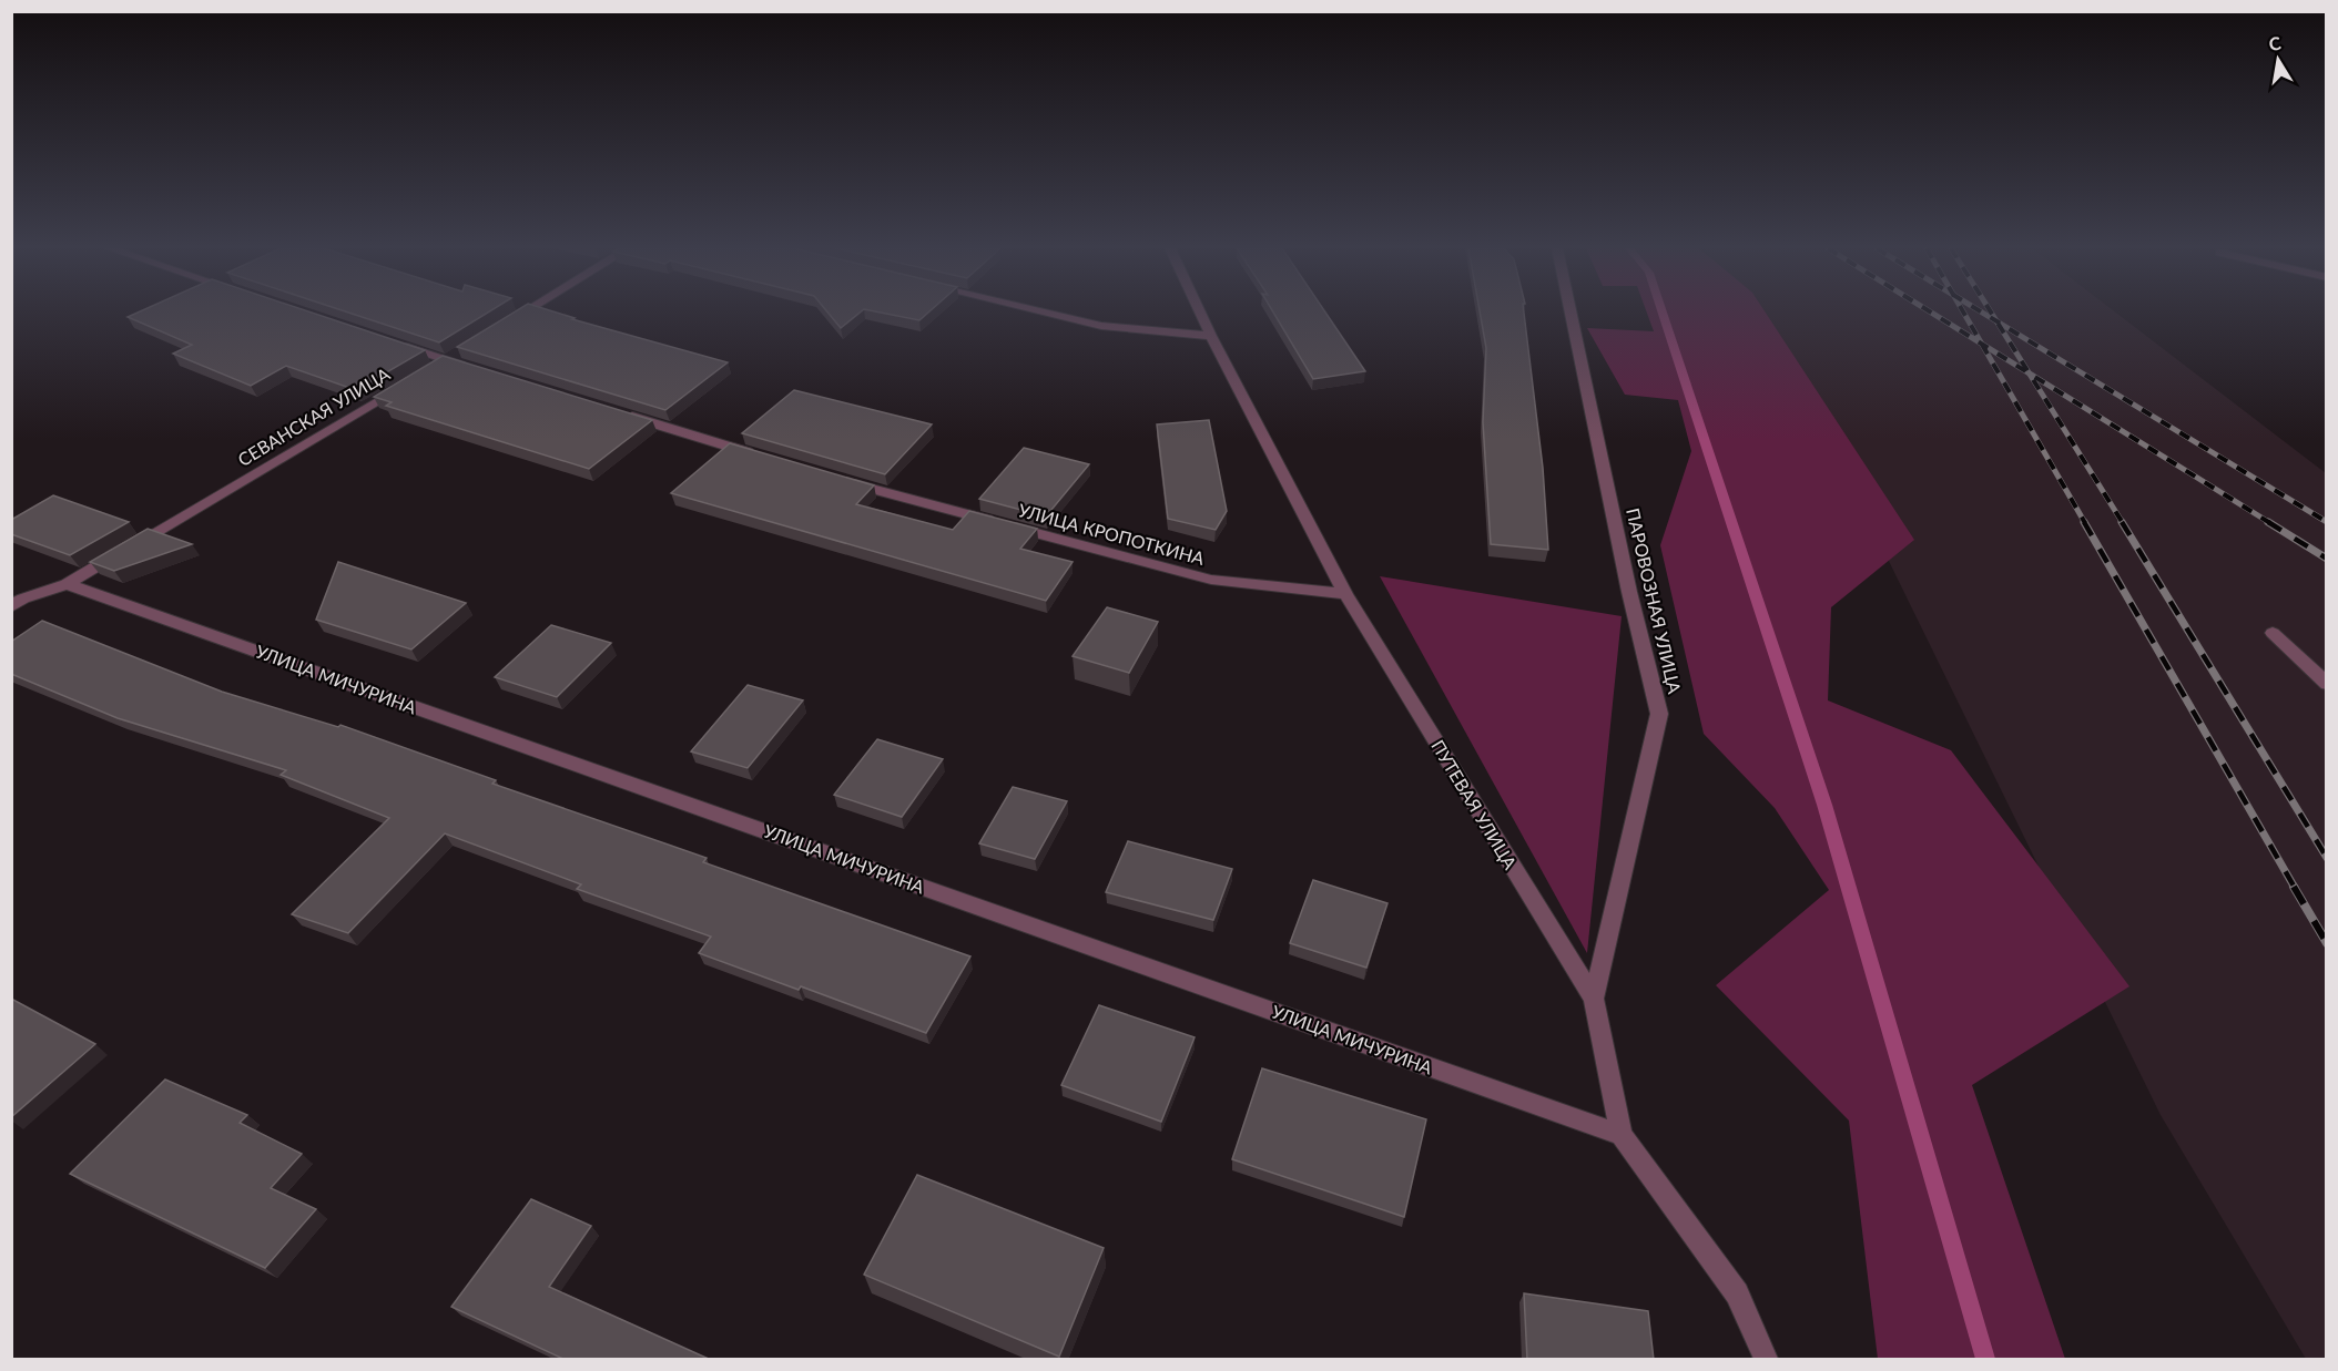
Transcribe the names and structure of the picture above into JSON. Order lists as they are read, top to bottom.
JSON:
{
  "streets": {
    "street": [
      "СЕВАНСКАЯ УЛИЦА",
      "УЛИЦА КРОПОТКИНА",
      "ПАРОВОЗНАЯ УЛИЦА",
      "УЛИЦА МИЧУРИНА",
      "ПУТЕВАЯ УЛИЦА"
    ]
  },
  "crossings": [
    ["СЕВАНСКАЯ УЛИЦА", "УЛИЦА МИЧУРИНА"],
    ["УЛИЦА КРОПОТКИНА", "ПУТЕВАЯ УЛИЦА"],
    ["ПАРОВОЗНАЯ УЛИЦА", "ПУТЕВАЯ УЛИЦА"],
    ["УЛИЦА МИЧУРИНА", "ПУТЕВАЯ УЛИЦА"]
  ],
  "north": "top"
}
